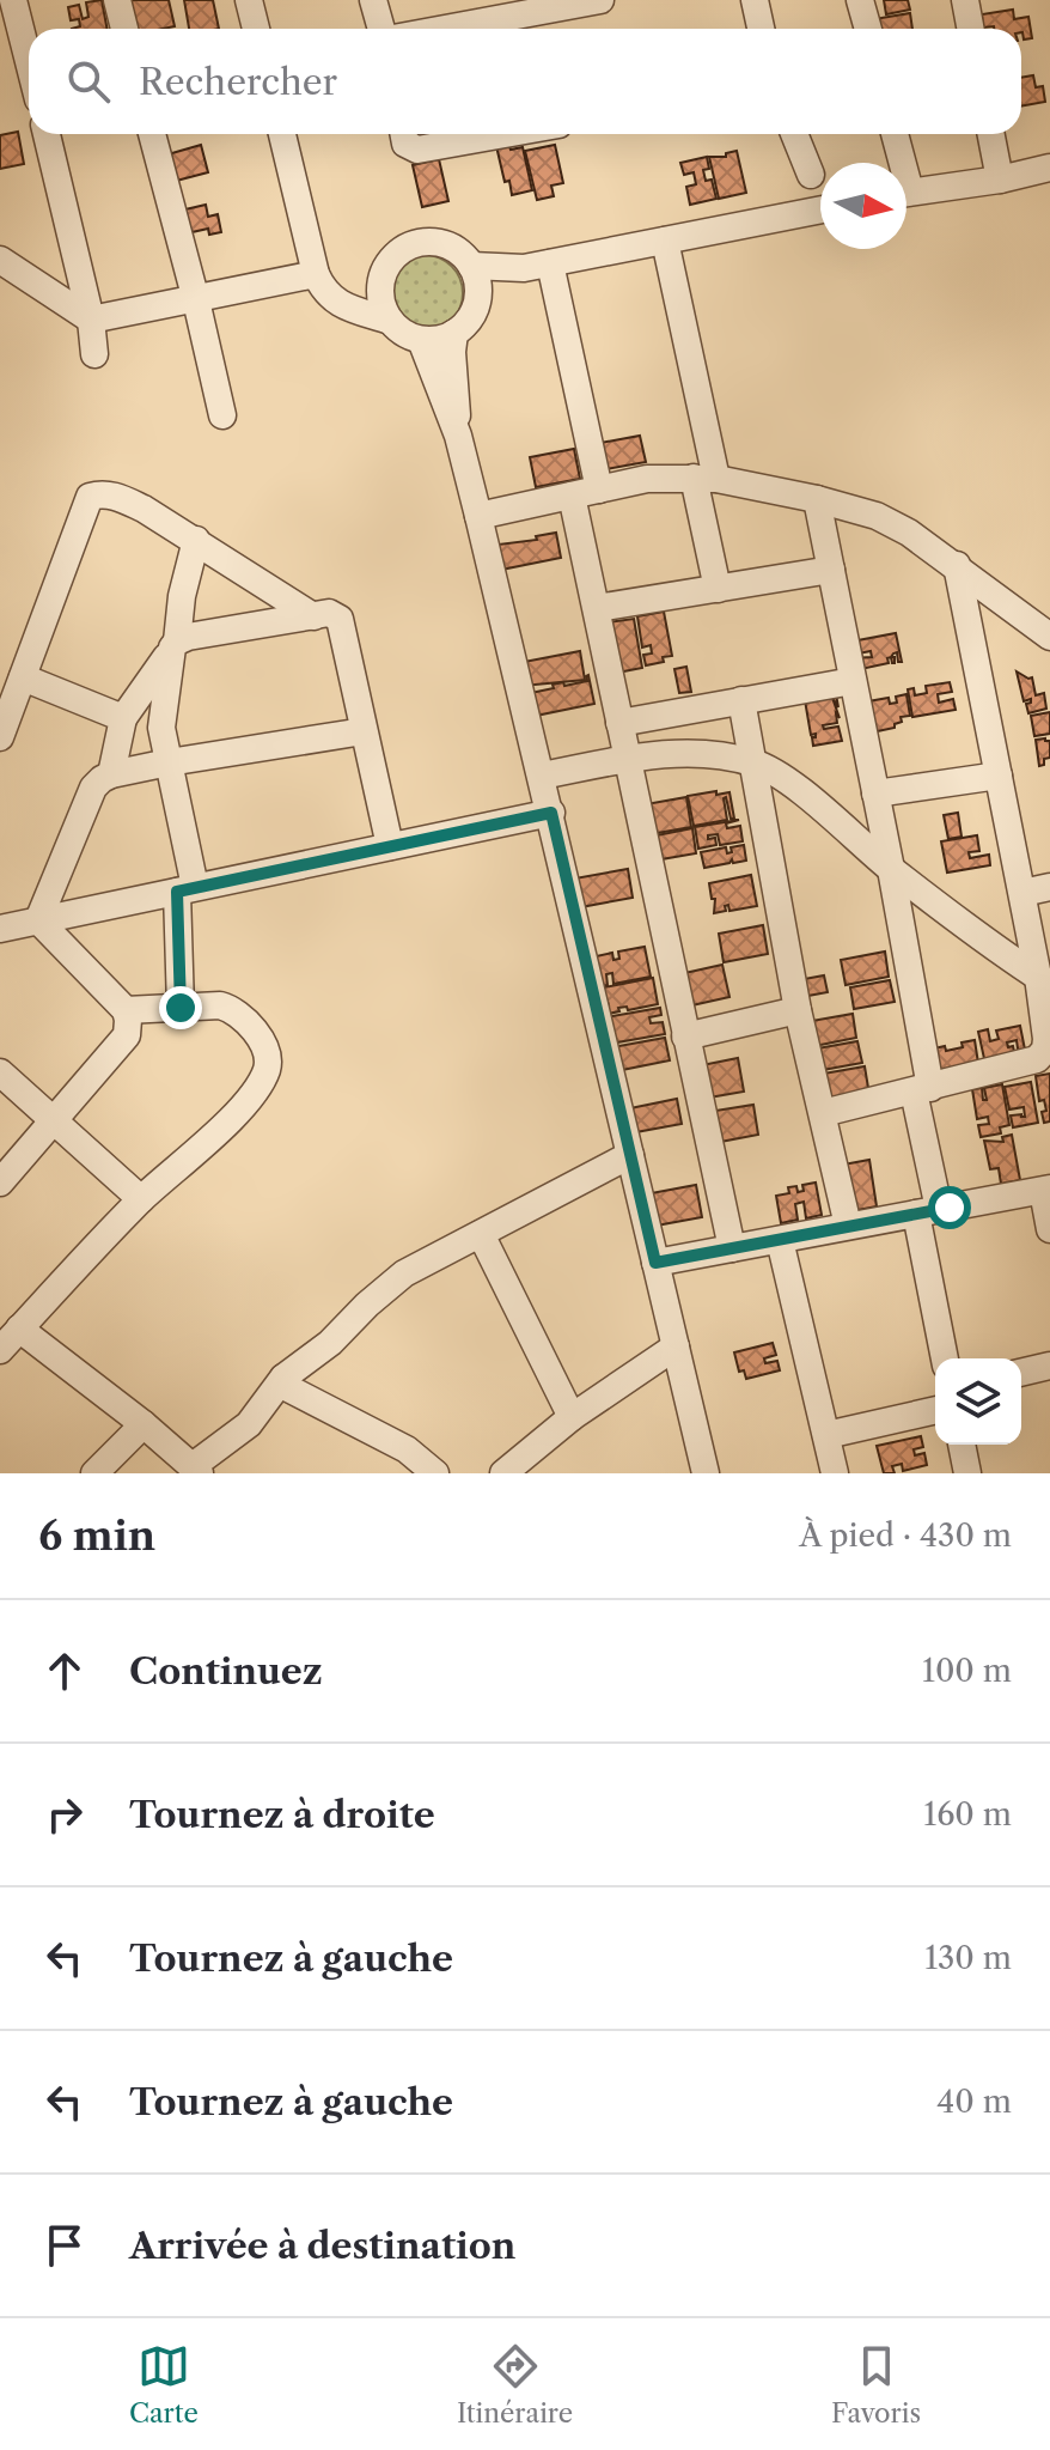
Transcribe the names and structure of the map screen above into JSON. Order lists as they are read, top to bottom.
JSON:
{
  "north": "right",
  "page": {
    "search": "Rechercher",
    "heading": ["6 min", "À pied · 430 m"],
    "list": [
      ["Continuez", "100 m"],
      ["Tournez à droite", "160 m"],
      ["Tournez à gauche", "130 m"],
      ["Tournez à gauche", "40 m"],
      "Arrivée à destination"
    ],
    "nav": ["Carte", "Itinéraire", "Favoris"]
  }
}
